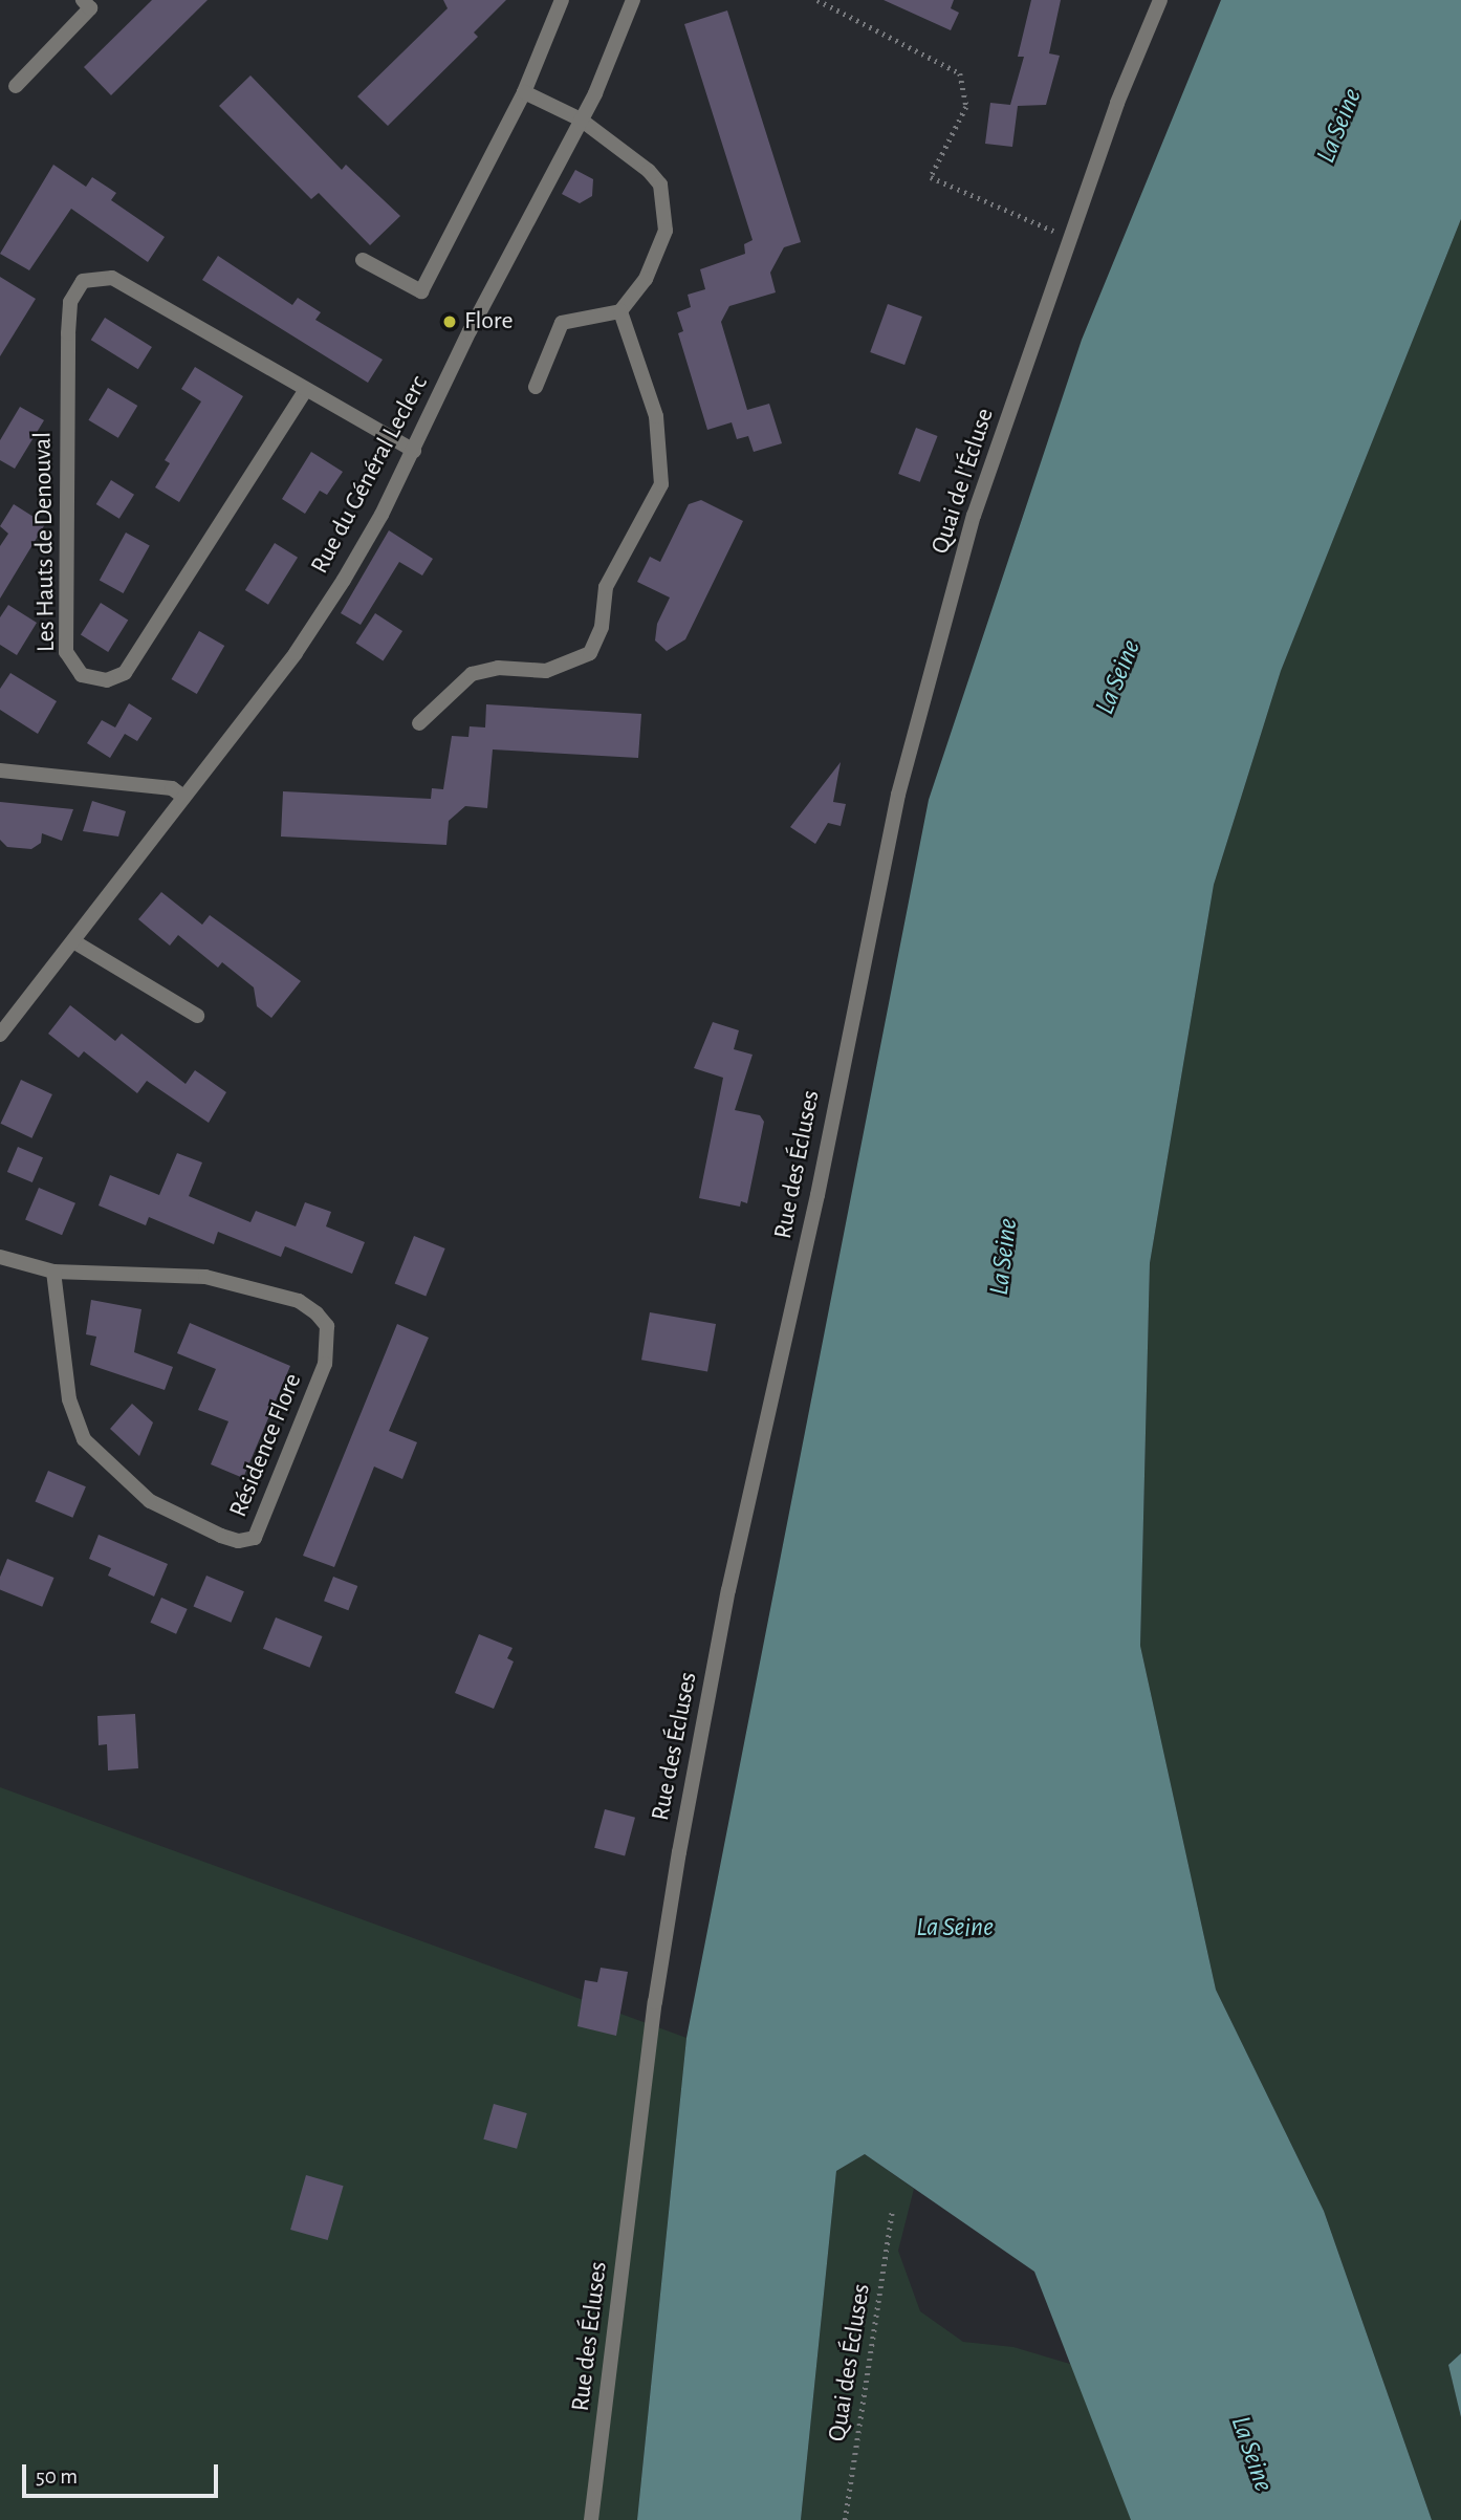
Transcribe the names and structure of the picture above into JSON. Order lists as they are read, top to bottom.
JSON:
{
  "streets": {
    "street": [
      "Rue du Général Leclerc",
      "Quai de l'Écluse",
      "Les Hauts de Denouval",
      "Rue des Écluses",
      "Résidence Flore"
    ],
    "path": ["Quai des Écluses"]
  },
  "crossings": [
    ["Rue du Général Leclerc", "Les Hauts de Denouval"],
    ["Quai de l'Écluse", "Rue des Écluses"]
  ],
  "water": ["La Seine"],
  "places": ["Flore"],
  "scale_bar": "50 m"
}
